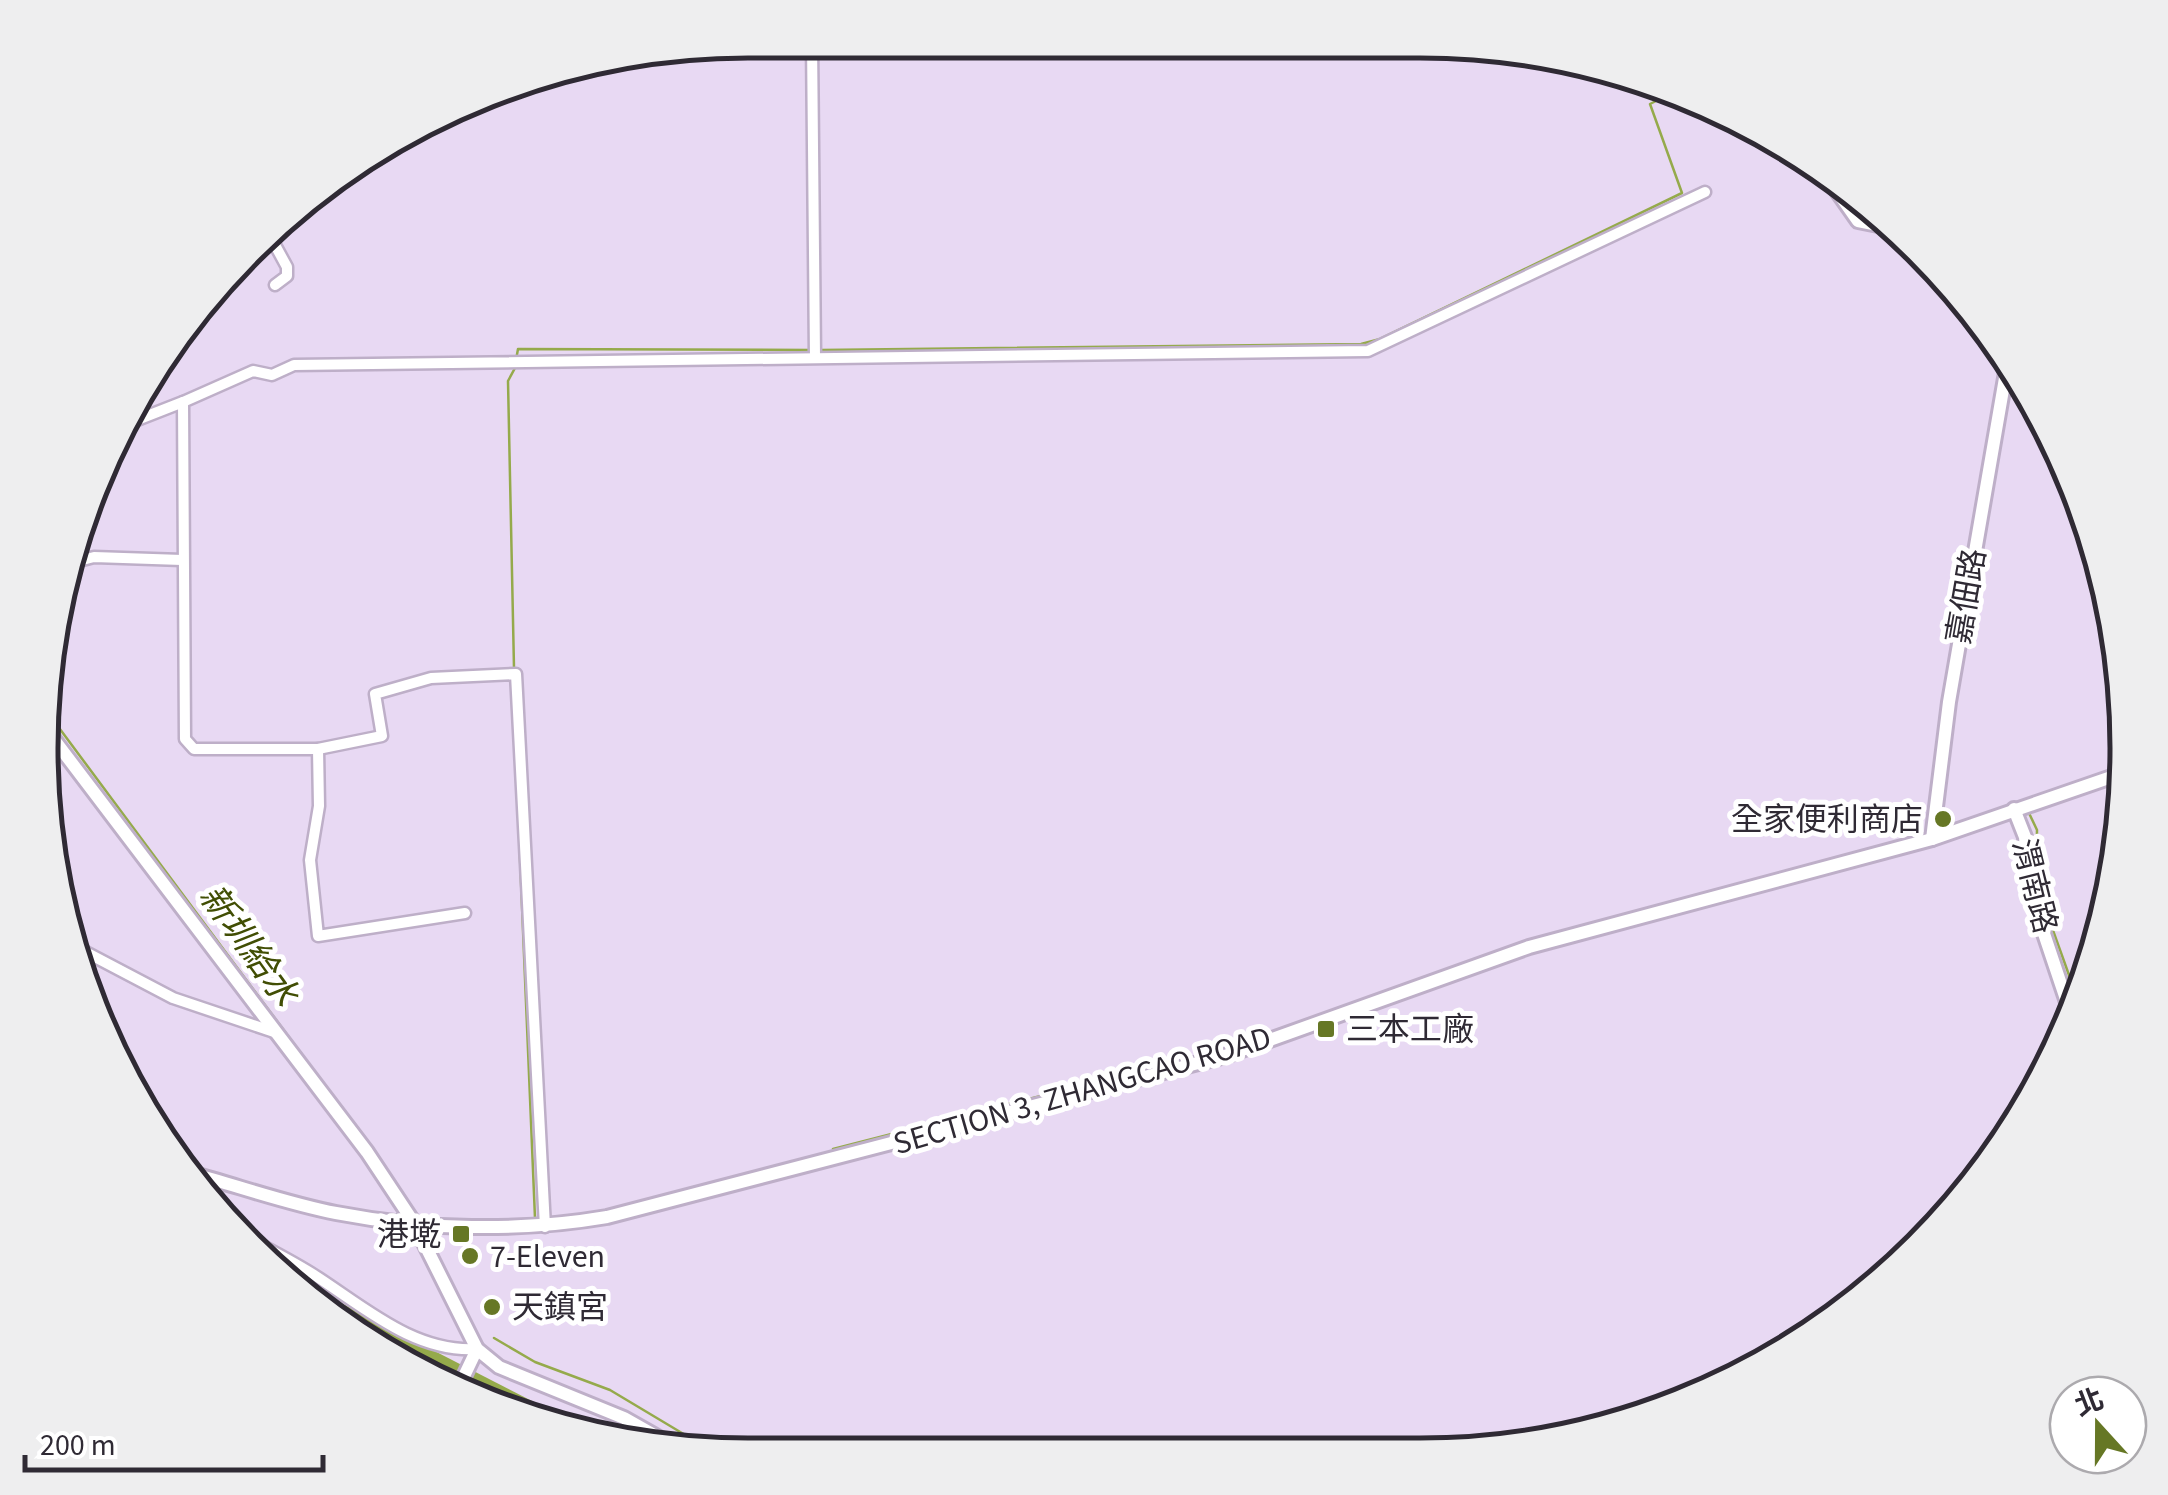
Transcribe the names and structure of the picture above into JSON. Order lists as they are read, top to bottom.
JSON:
{
  "streets": {
    "street": ["嘉佃路", "渭南路", "SECTION 3, ZHANGCAO ROAD"]
  },
  "crossings": [
    ["嘉佃路", "SECTION 3, ZHANGCAO ROAD"],
    ["渭南路", "SECTION 3, ZHANGCAO ROAD"]
  ],
  "water": ["新圳給水"],
  "places": {
    "other": ["全家便利商店", "7-Eleven", "天鎮宮"],
    "transit": ["三本工廠", "港墘"]
  },
  "scale_bar": "200 m",
  "north": "top"
}
